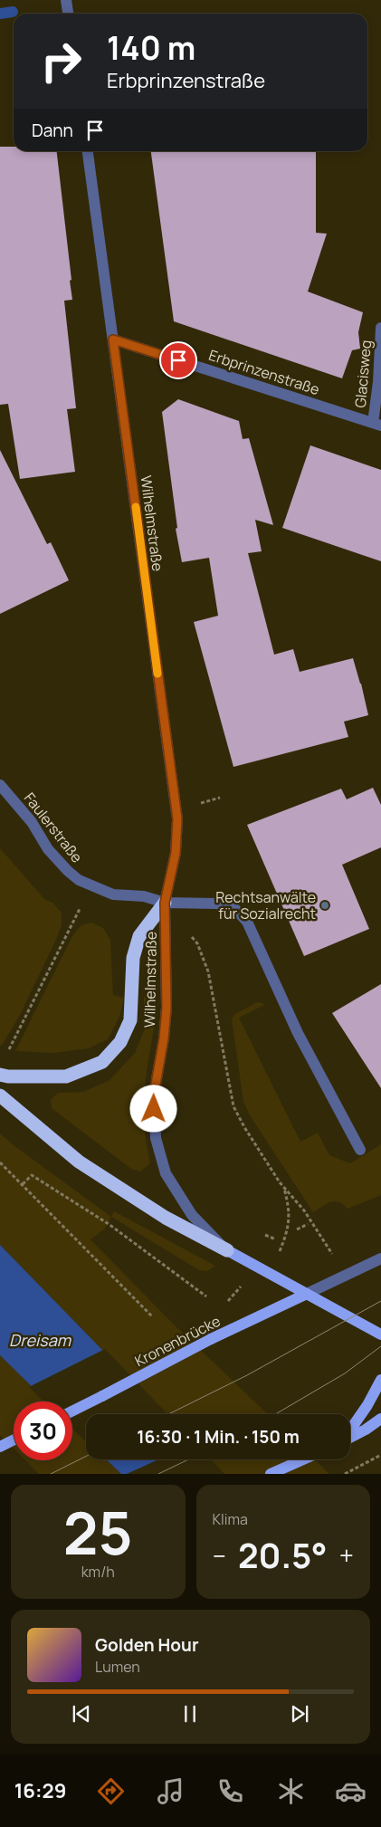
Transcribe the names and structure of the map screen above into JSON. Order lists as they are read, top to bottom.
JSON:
{
  "streets": {
    "main road": ["Kronenbrücke"],
    "street": [
      "Erbprinzenstraße",
      "Glacisweg",
      "Wilhelmstraße",
      "Faulerstraße"
    ]
  },
  "crossings": [
    ["Erbprinzenstraße", "Glacisweg"],
    ["Erbprinzenstraße", "Wilhelmstraße"],
    ["Wilhelmstraße", "Faulerstraße"]
  ],
  "water": ["Dreisam"],
  "places": ["Rechtsanwälte für Sozialrecht"],
  "page": {
    "turn": ["140 m", "Erbprinzenstraße"],
    "then": "Dann",
    "limit": "30",
    "trip": "16:30 · 1 Min. · 150 m",
    "tile": [
      ["25", "km/h"],
      "Klima"
    ],
    "heat": ["−", "20.5°", "+"],
    "song": ["Golden Hour", "Lumen"],
    "tabs": "16:29"
  }
}
